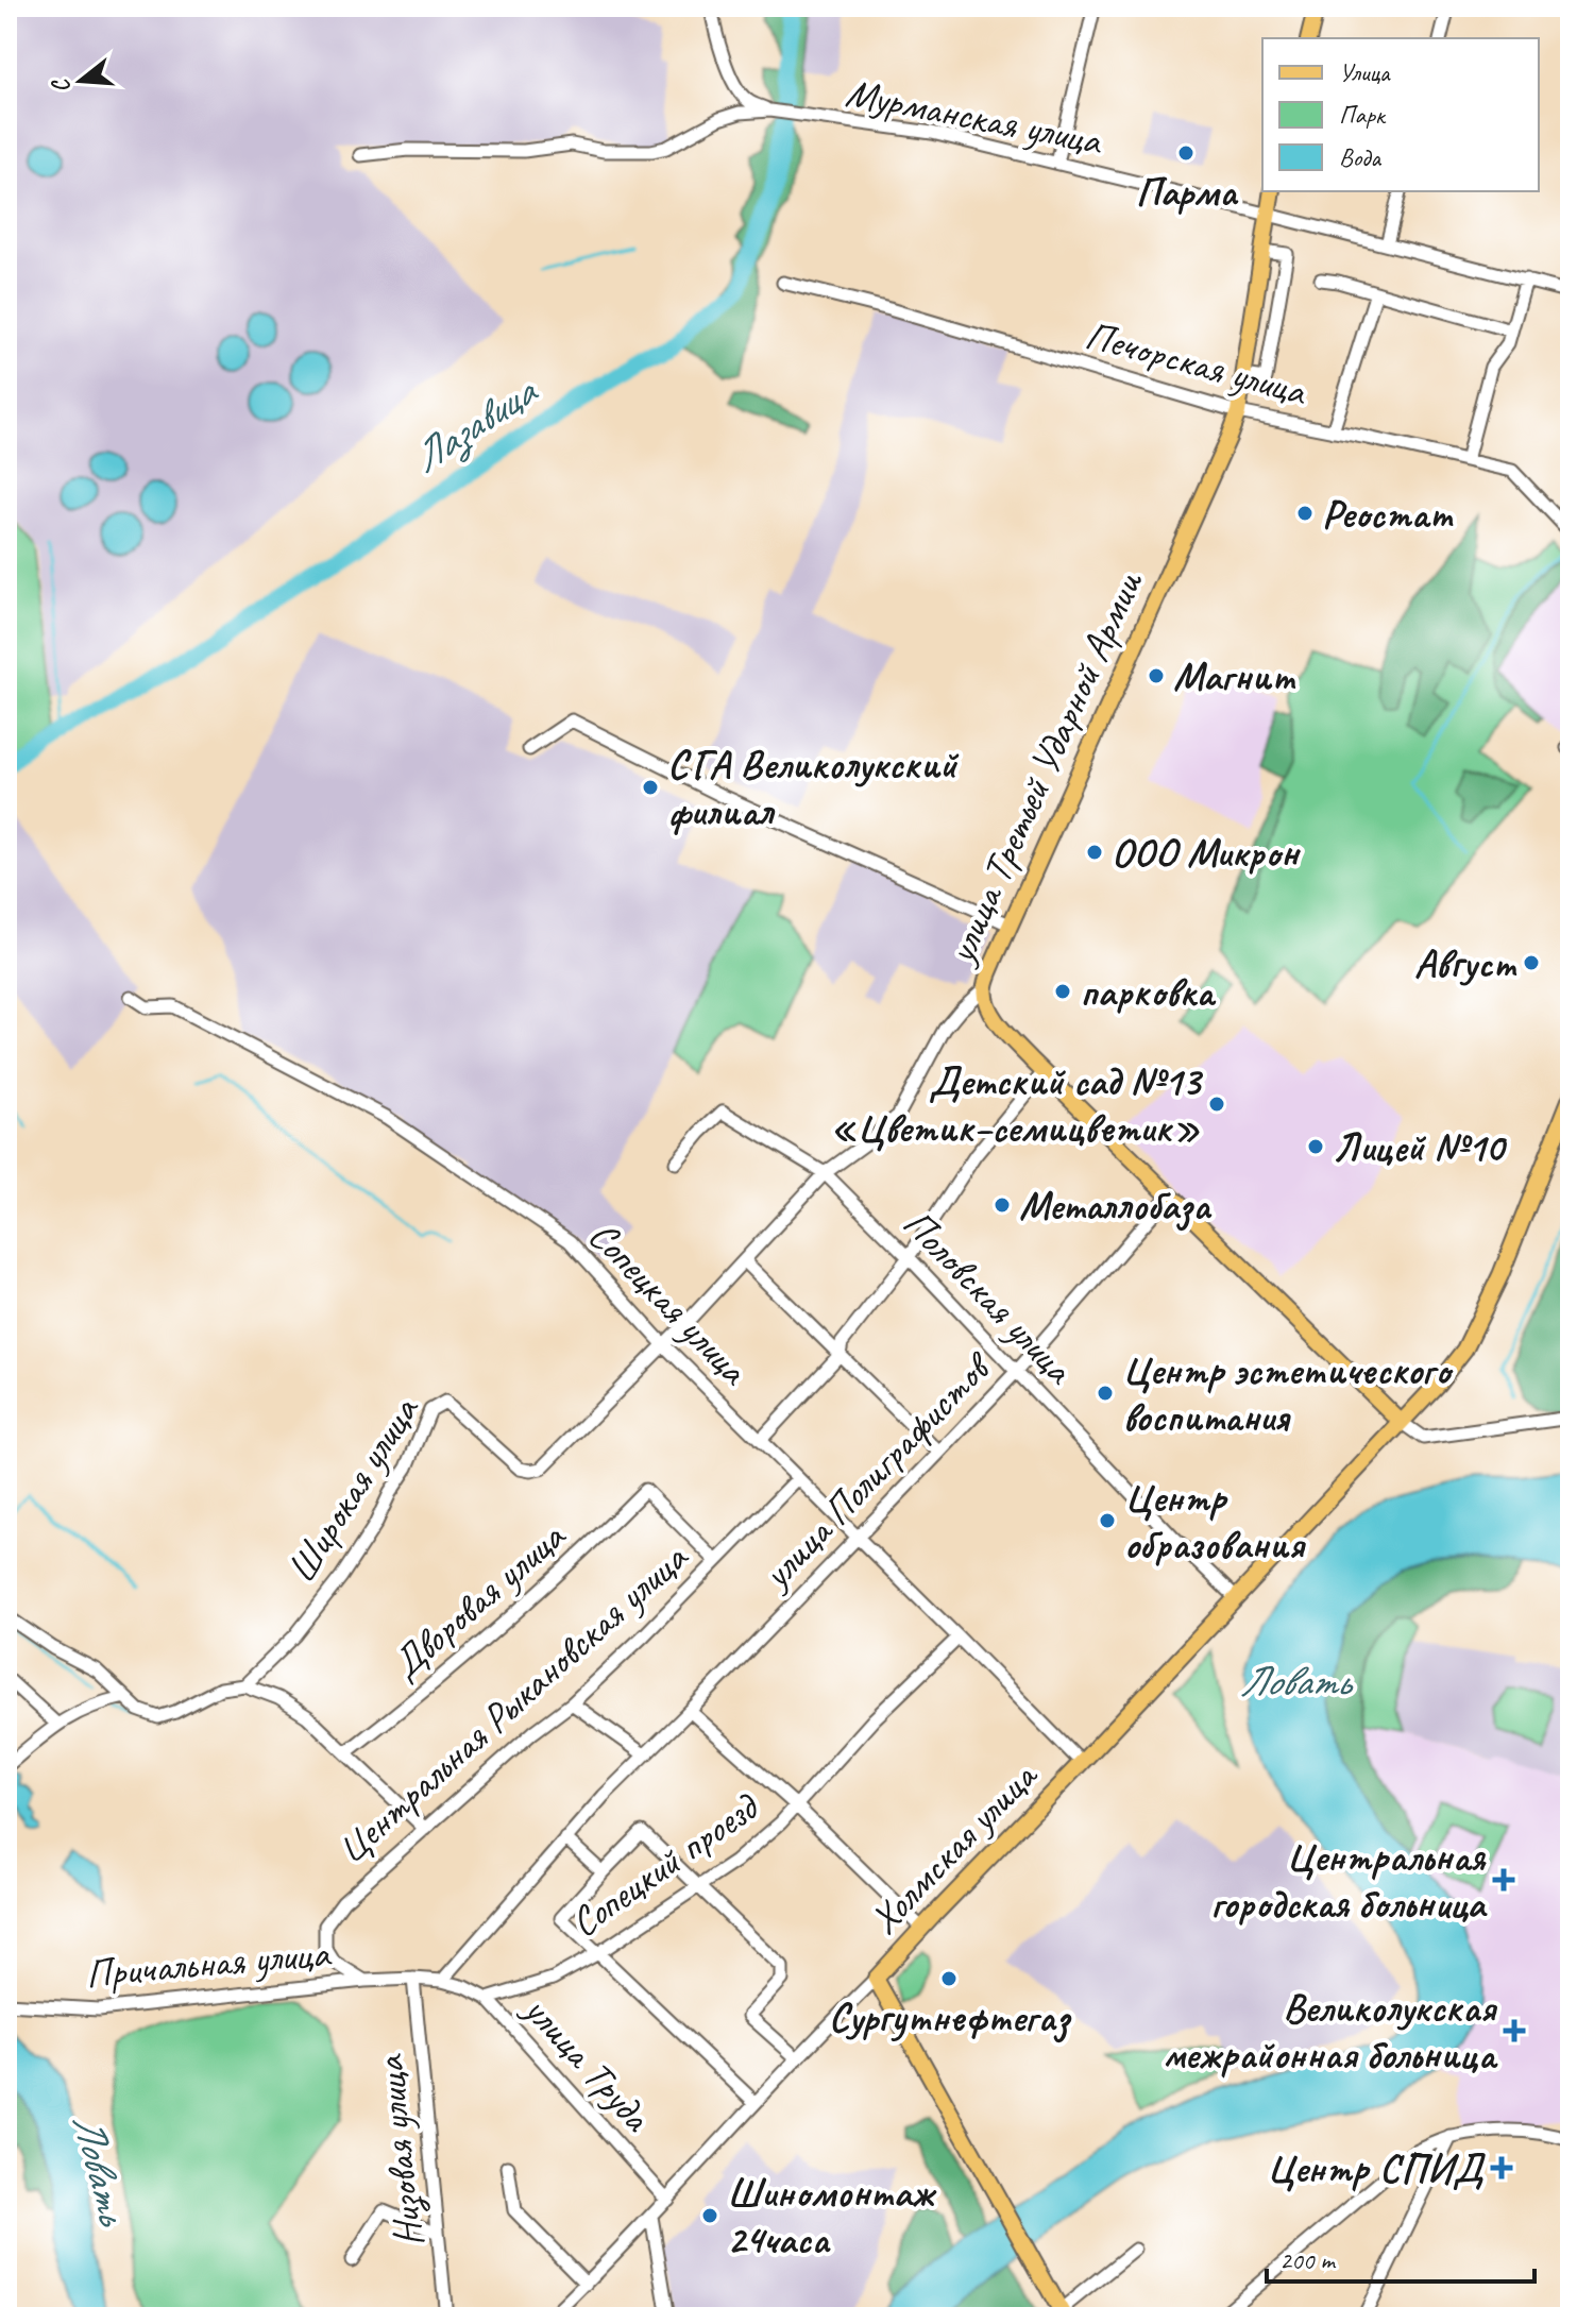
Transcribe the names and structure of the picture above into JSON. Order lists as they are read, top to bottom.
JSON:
{
  "streets": {
    "main road": ["улица Третьей Ударной Армии", "Холмская улица"],
    "street": [
      "Мурманская улица",
      "Печорская улица",
      "Половская улица",
      "Сопецкая улица",
      "улица Полиграфистов",
      "Широкая улица",
      "Дворовая улица",
      "Центральная Рыкановская улица",
      "Сопецкий проезд",
      "Причальная улица",
      "улица Труда",
      "Низовая улица"
    ]
  },
  "crossings": [
    ["Мурманская улица", "улица Третьей Ударной Армии"],
    ["Печорская улица", "улица Третьей Ударной Армии"],
    ["улица Третьей Ударной Армии", "Половская улица"],
    ["улица Третьей Ударной Армии", "Сопецкая улица"],
    ["улица Третьей Ударной Армии", "Широкая улица"],
    ["Половская улица", "улица Полиграфистов"],
    ["Половская улица", "Холмская улица"],
    ["Сопецкая улица", "улица Полиграфистов"],
    ["Сопецкая улица", "Центральная Рыкановская улица"],
    ["Сопецкая улица", "Холмская улица"],
    ["Сопецкая улица", "Сопецкий проезд"],
    ["Дворовая улица", "Центральная Рыкановская улица"],
    ["Центральная Рыкановская улица", "Причальная улица"],
    ["Холмская улица", "улица Труда"],
    ["Сопецкий проезд", "улица Труда"],
    ["Причальная улица", "улица Труда"],
    ["Причальная улица", "Низовая улица"]
  ],
  "water": ["Лазавица", "Ловать"],
  "places": {
    "other": [
      "Парма",
      "Реостат",
      "Магнит",
      "СГА Великолукский филиал",
      "ООО Микрон",
      "Август",
      "парковка",
      "Детский сад №13 «Цветик–семицветик»",
      "Лицей №10",
      "Металлобаза",
      "Центр эстетического воспитания",
      "Центр образования",
      "Сургутнефтегаз",
      "Шиномонтаж 24часа"
    ],
    "health": ["Центральная городская больница", "Великолукская межрайонная больница", "Центр СПИД"]
  },
  "legend": ["Улица", "Парк", "Вода"],
  "scale_bar": "200 m",
  "north": "left"
}
